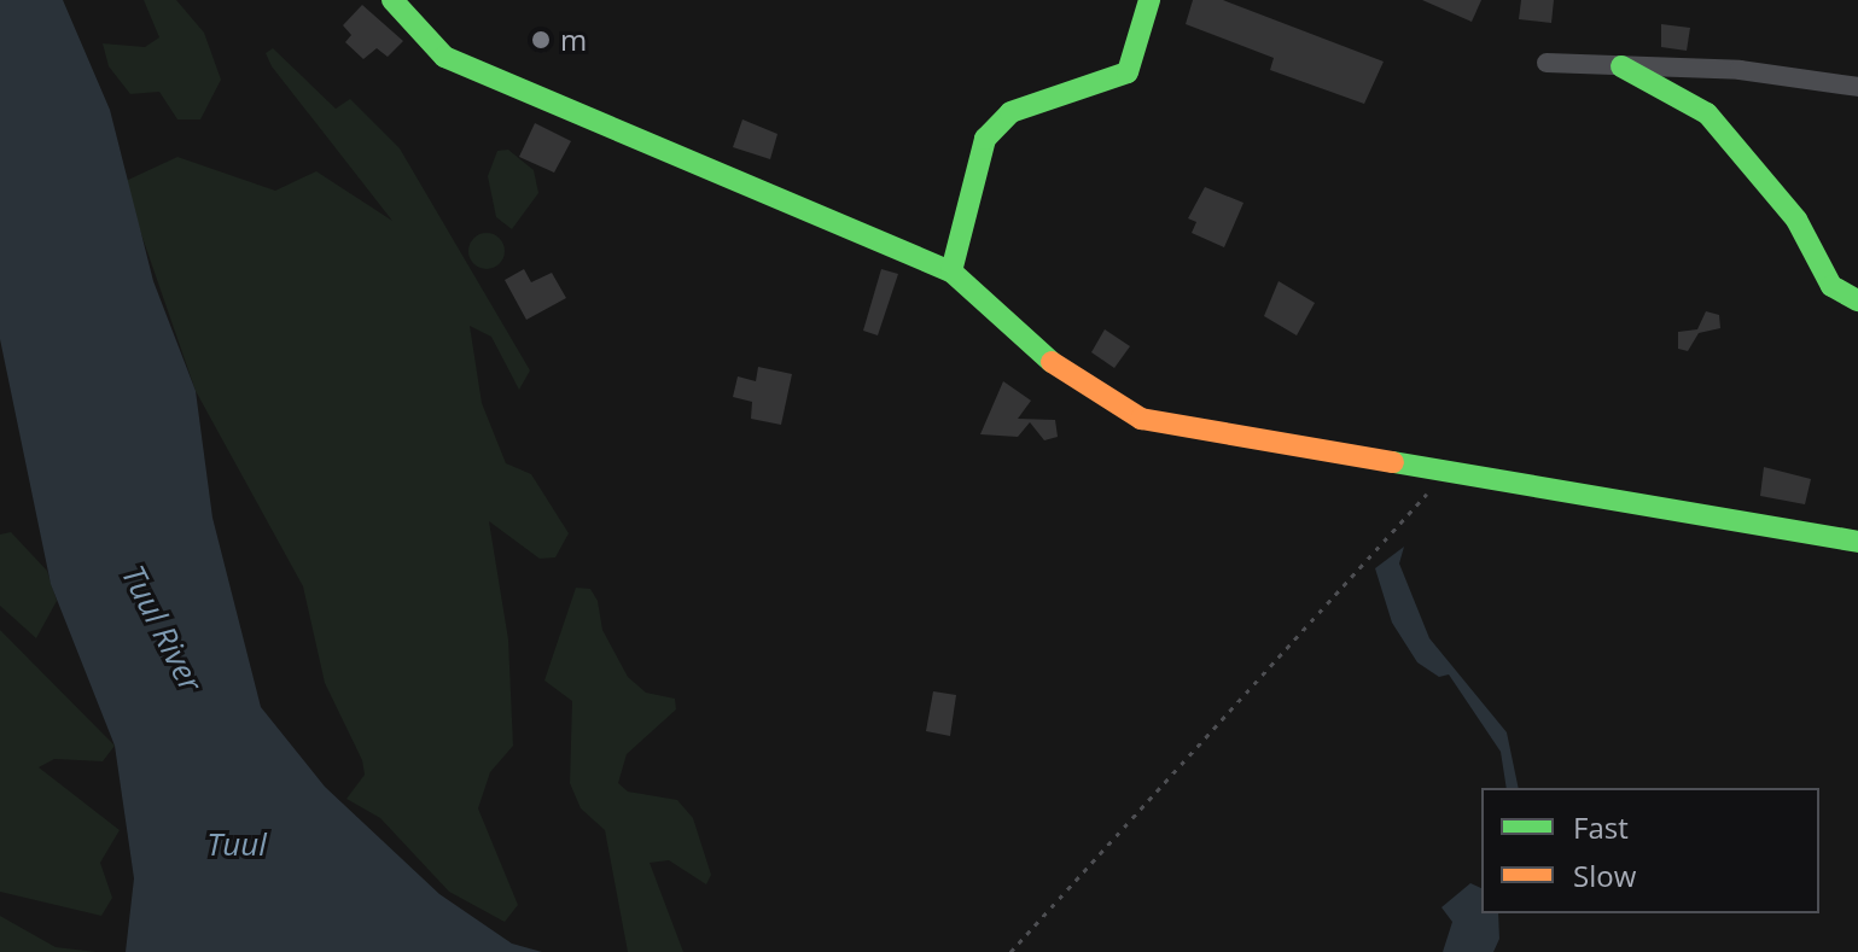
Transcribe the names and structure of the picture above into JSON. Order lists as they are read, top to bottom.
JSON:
{
  "water": ["Tuul River", "Tuul"],
  "places": ["m"],
  "legend": ["Fast", "Slow"]
}
